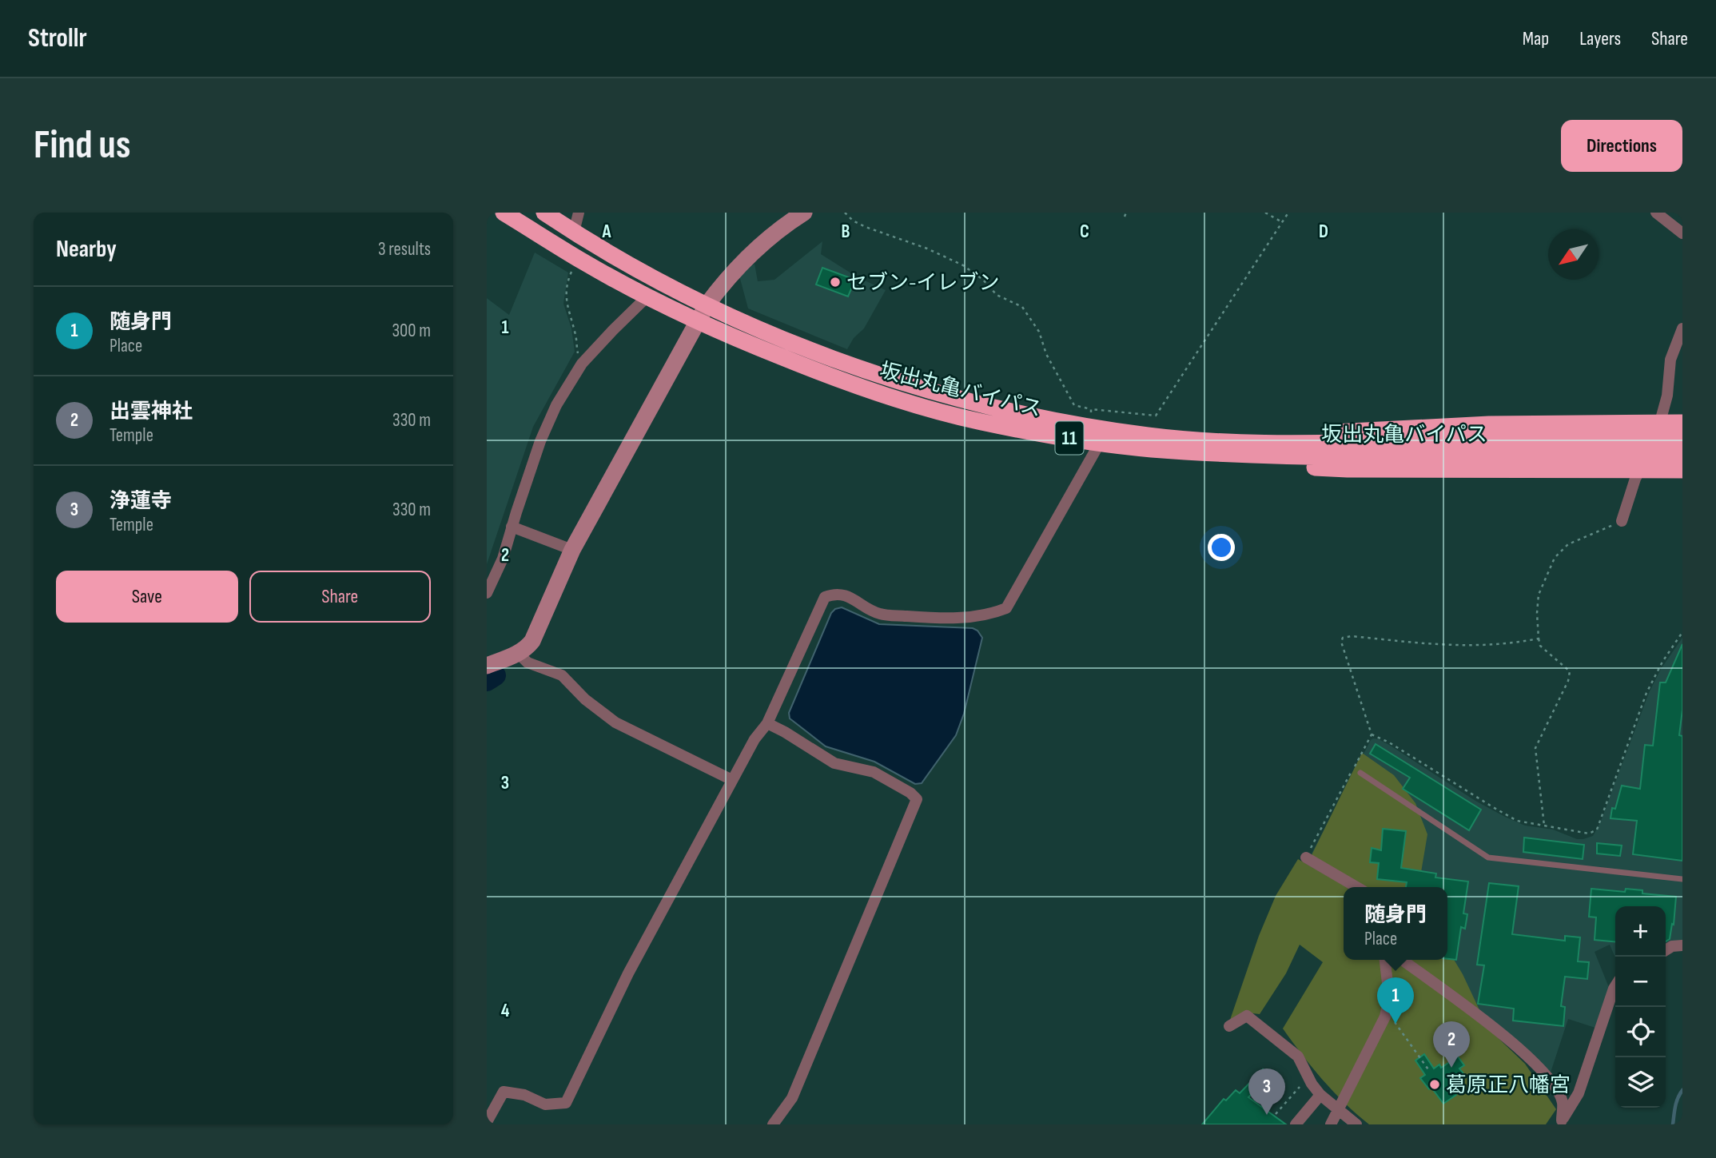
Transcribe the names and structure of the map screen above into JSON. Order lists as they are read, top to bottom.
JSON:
{
  "streets": {
    "highway": ["坂出丸亀バイパス", "11"]
  },
  "places": ["セブン-イレブン", "葛原正八幡宮"],
  "north": "bottom left",
  "page": {
    "header": "Strollr",
    "nav": ["Map", "Layers", "Share"],
    "buttons": [
      "Directions",
      ["Save", "Share"]
    ],
    "title": "Find us",
    "heading": ["Nearby", "3 results"],
    "list": [
      {
        "mark": "1",
        "name": "随身門",
        "note": "Place",
        "value": "300 m"
      },
      {
        "mark": "2",
        "name": "出雲神社",
        "note": "Temple",
        "value": "330 m"
      },
      {
        "mark": "3",
        "name": "浄蓮寺",
        "note": "Temple",
        "value": "330 m"
      }
    ],
    "popup": ["随身門", "Place"],
    "map_buttons": ["+", "−"],
    "pins": ["1", "2", "3"]
  },
  "grid": {
    "columns": [
      "A",
      "B",
      "C",
      "D"
    ],
    "rows": [
      "1",
      "2",
      "3",
      "4"
    ]
  }
}
